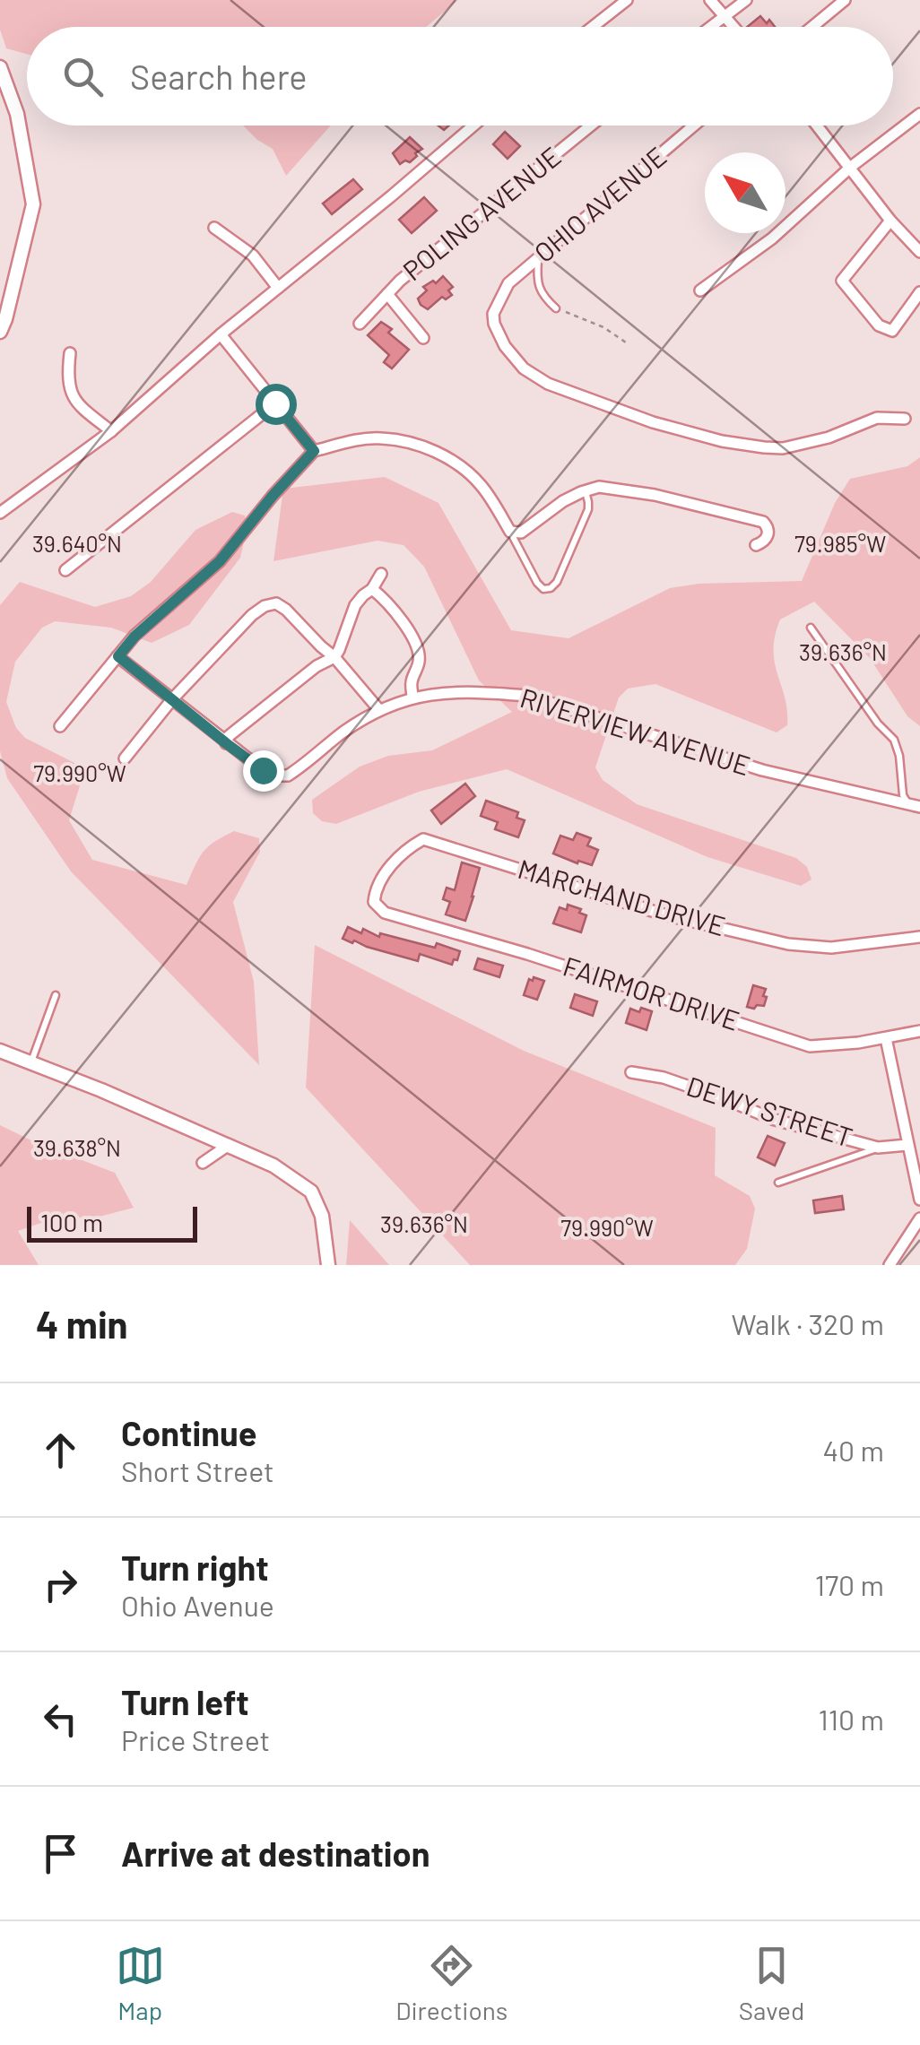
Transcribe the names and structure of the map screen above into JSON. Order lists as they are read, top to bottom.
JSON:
{
  "streets": {
    "street": [
      "OHIO AVENUE",
      "POLING AVENUE",
      "RIVERVIEW AVENUE",
      "MARCHAND DRIVE",
      "FAIRMOR DRIVE",
      "DEWY STREET"
    ]
  },
  "crossings": [
    ["MARCHAND DRIVE", "FAIRMOR DRIVE"]
  ],
  "scale_bar": "100 m",
  "north": "top left",
  "page": {
    "search": "Search here",
    "scale": "100 m",
    "heading": ["4 min", "Walk · 320 m"],
    "list": [
      ["Continue", "Short Street", "40 m"],
      ["Turn right", "Ohio Avenue", "170 m"],
      ["Turn left", "Price Street", "110 m"],
      "Arrive at destination"
    ],
    "nav": ["Map", "Directions", "Saved"]
  },
  "coordinates": [
    "79.985°W",
    "39.640°N",
    "39.636°N",
    "79.990°W",
    "39.638°N"
  ]
}
